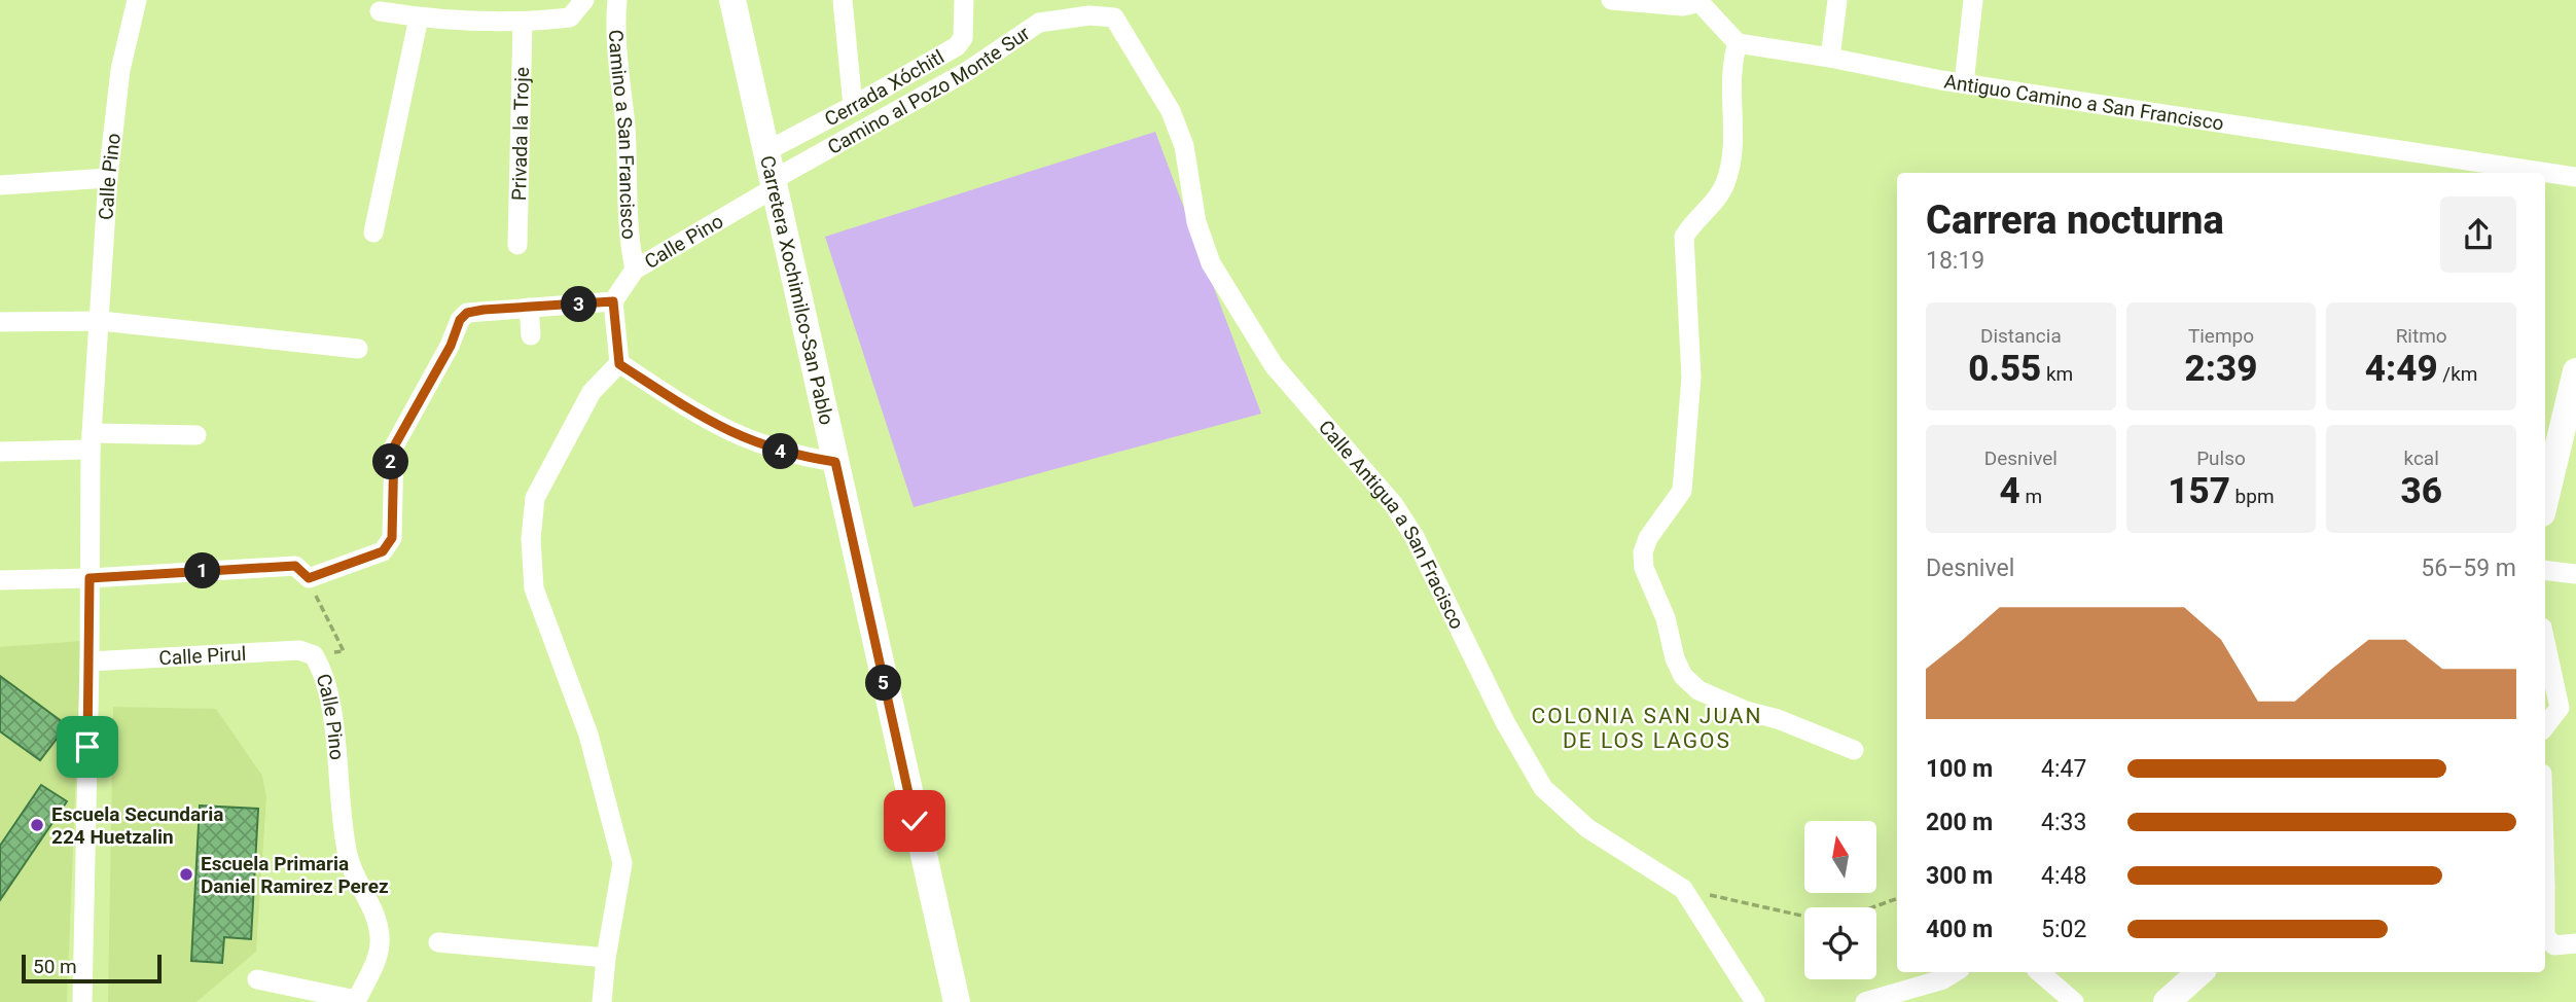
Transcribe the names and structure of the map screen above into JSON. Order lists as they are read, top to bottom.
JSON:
{
  "streets": {
    "street": [
      "Cerrada Xóchitl",
      "Camino al Pozo Monte Sur",
      "Antiguo Camino a San Francisco",
      "Privada la Troje",
      "Camino a San Francisco",
      "Calle Pino",
      "Carretera Xochimilco-San Pablo",
      "Calle Antigua a San Fracisco",
      "Calle Pirul"
    ]
  },
  "crossings": [
    ["Cerrada Xóchitl", "Carretera Xochimilco-San Pablo"],
    ["Camino al Pozo Monte Sur", "Calle Pino"],
    ["Camino al Pozo Monte Sur", "Carretera Xochimilco-San Pablo"],
    ["Camino al Pozo Monte Sur", "Calle Antigua a San Fracisco"],
    ["Camino a San Francisco", "Calle Pino"],
    ["Calle Pino", "Carretera Xochimilco-San Pablo"],
    ["Calle Pino", "Calle Pirul"]
  ],
  "districts": ["COLONIA SAN JUAN DE LOS LAGOS"],
  "places": ["Escuela Secundaria 224 Huetzalin", "Escuela Primaria Daniel Ramirez Perez"],
  "scale_bar": "50 m",
  "north": "top",
  "page": {
    "heading": ["Carrera nocturna", "18:19"],
    "pins": [
      "3",
      "4",
      "2",
      "1",
      "5"
    ],
    "stats": [
      ["Distancia", "0.55 km"],
      ["Tiempo", "2:39"],
      ["Ritmo", "4:49 /km"],
      ["Desnivel", "4 m"],
      ["Pulso", "157 bpm"],
      ["kcal", "36"]
    ],
    "chart": ["Desnivel", "56–59 m"],
    "list": [
      {
        "name": "100 m",
        "note": "4:47"
      },
      {
        "name": "200 m",
        "note": "4:33"
      },
      {
        "name": "300 m",
        "note": "4:48"
      },
      {
        "name": "400 m",
        "note": "5:02"
      }
    ],
    "scale": "50 m"
  }
}
